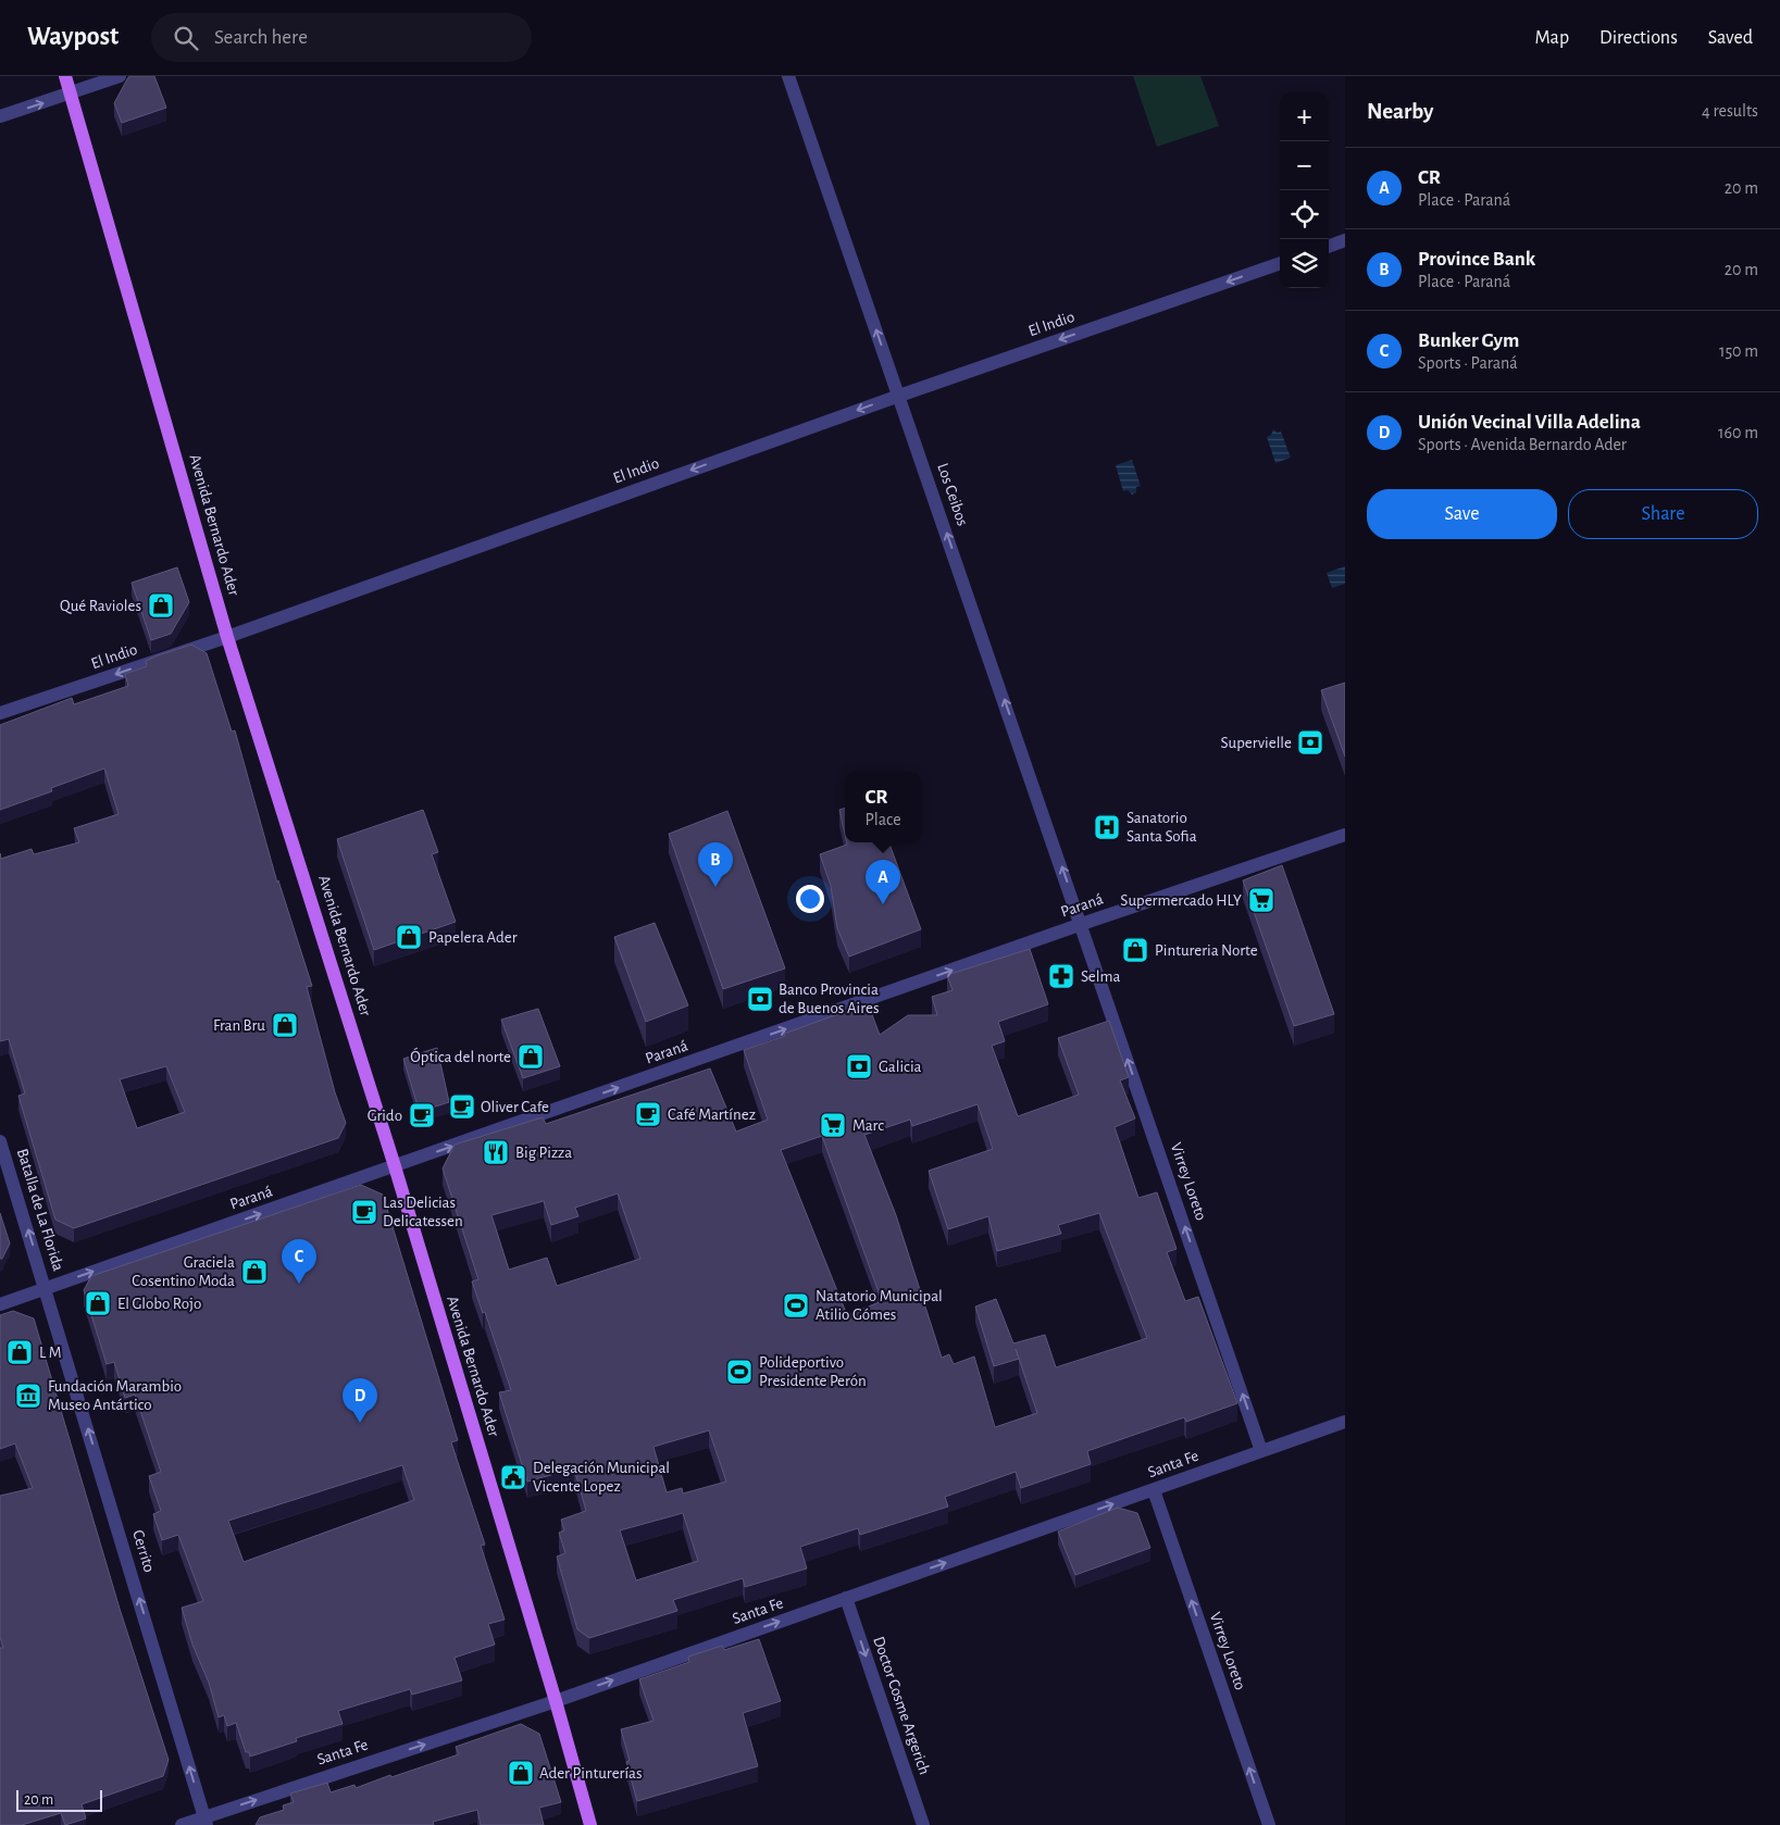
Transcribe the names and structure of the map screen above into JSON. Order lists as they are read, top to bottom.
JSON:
{
  "streets": {
    "main road": ["Avenida Bernardo Ader"],
    "street": [
      "El Indio",
      "Los Ceibos",
      "Paraná",
      "Virrey Loreto",
      "Batalla de La Florida",
      "Santa Fe",
      "Cerrito",
      "Doctor Cosme Argerich"
    ]
  },
  "crossings": [
    ["El Indio", "Los Ceibos"],
    ["El Indio", "Avenida Bernardo Ader"],
    ["Los Ceibos", "Paraná"],
    ["Los Ceibos", "Virrey Loreto"],
    ["Avenida Bernardo Ader", "Paraná"],
    ["Avenida Bernardo Ader", "Santa Fe"],
    ["Paraná", "Virrey Loreto"],
    ["Paraná", "Batalla de La Florida"],
    ["Paraná", "Cerrito"],
    ["Virrey Loreto", "Santa Fe"],
    ["Batalla de La Florida", "Cerrito"],
    ["Santa Fe", "Cerrito"],
    ["Santa Fe", "Doctor Cosme Argerich"]
  ],
  "one_way": [
    "El Indio",
    "Los Ceibos",
    "Paraná",
    "Virrey Loreto",
    "Batalla de La Florida",
    "Santa Fe",
    "Cerrito",
    "Doctor Cosme Argerich"
  ],
  "places": {
    "shop": [
      "Qué Ravioles",
      "Papelera Ader",
      "Pintureria Norte",
      "Fran Bru",
      "Óptica del norte",
      "Graciela Cosentino Moda",
      "El Globo Rojo",
      "L M",
      "Ader Pinturerías"
    ],
    "bank": ["Supervielle", "Banco Provincia de Buenos Aires", "Galicia"],
    "hospital": ["Sanatorio Santa Sofia"],
    "supermarket": ["Supermercado HLY", "Marc"],
    "pharmacy": ["Selma"],
    "cafe": [
      "Oliver Cafe",
      "Café Martínez",
      "Grido",
      "Las Delicias Delicatessen"
    ],
    "restaurant": ["Big Pizza"],
    "sports": ["Natatorio Municipal Atilio Gómes", "Polideportivo Presidente Perón"],
    "museum": ["Fundación Marambio Museo Antártico"],
    "public building": ["Delegación Municipal Vicente Lopez"]
  },
  "scale_bar": "20 m",
  "page": {
    "header": "Waypost",
    "search": "Search here",
    "nav": ["Map", "Directions", "Saved"],
    "heading": ["Nearby", "4 results"],
    "map_buttons": ["+", "−"],
    "list": [
      {
        "mark": "A",
        "name": "CR",
        "note": "Place · Paraná",
        "value": "20 m"
      },
      {
        "mark": "B",
        "name": "Province Bank",
        "note": "Place · Paraná",
        "value": "20 m"
      },
      {
        "mark": "C",
        "name": "Bunker Gym",
        "note": "Sports · Paraná",
        "value": "150 m"
      },
      {
        "mark": "D",
        "name": "Unión Vecinal Villa Adelina",
        "note": "Sports · Avenida Bernardo Ader",
        "value": "160 m"
      }
    ],
    "buttons": ["Save", "Share"],
    "popup": ["CR", "Place"],
    "pins": [
      "B",
      "A",
      "C",
      "D"
    ],
    "scale": "20 m"
  }
}
